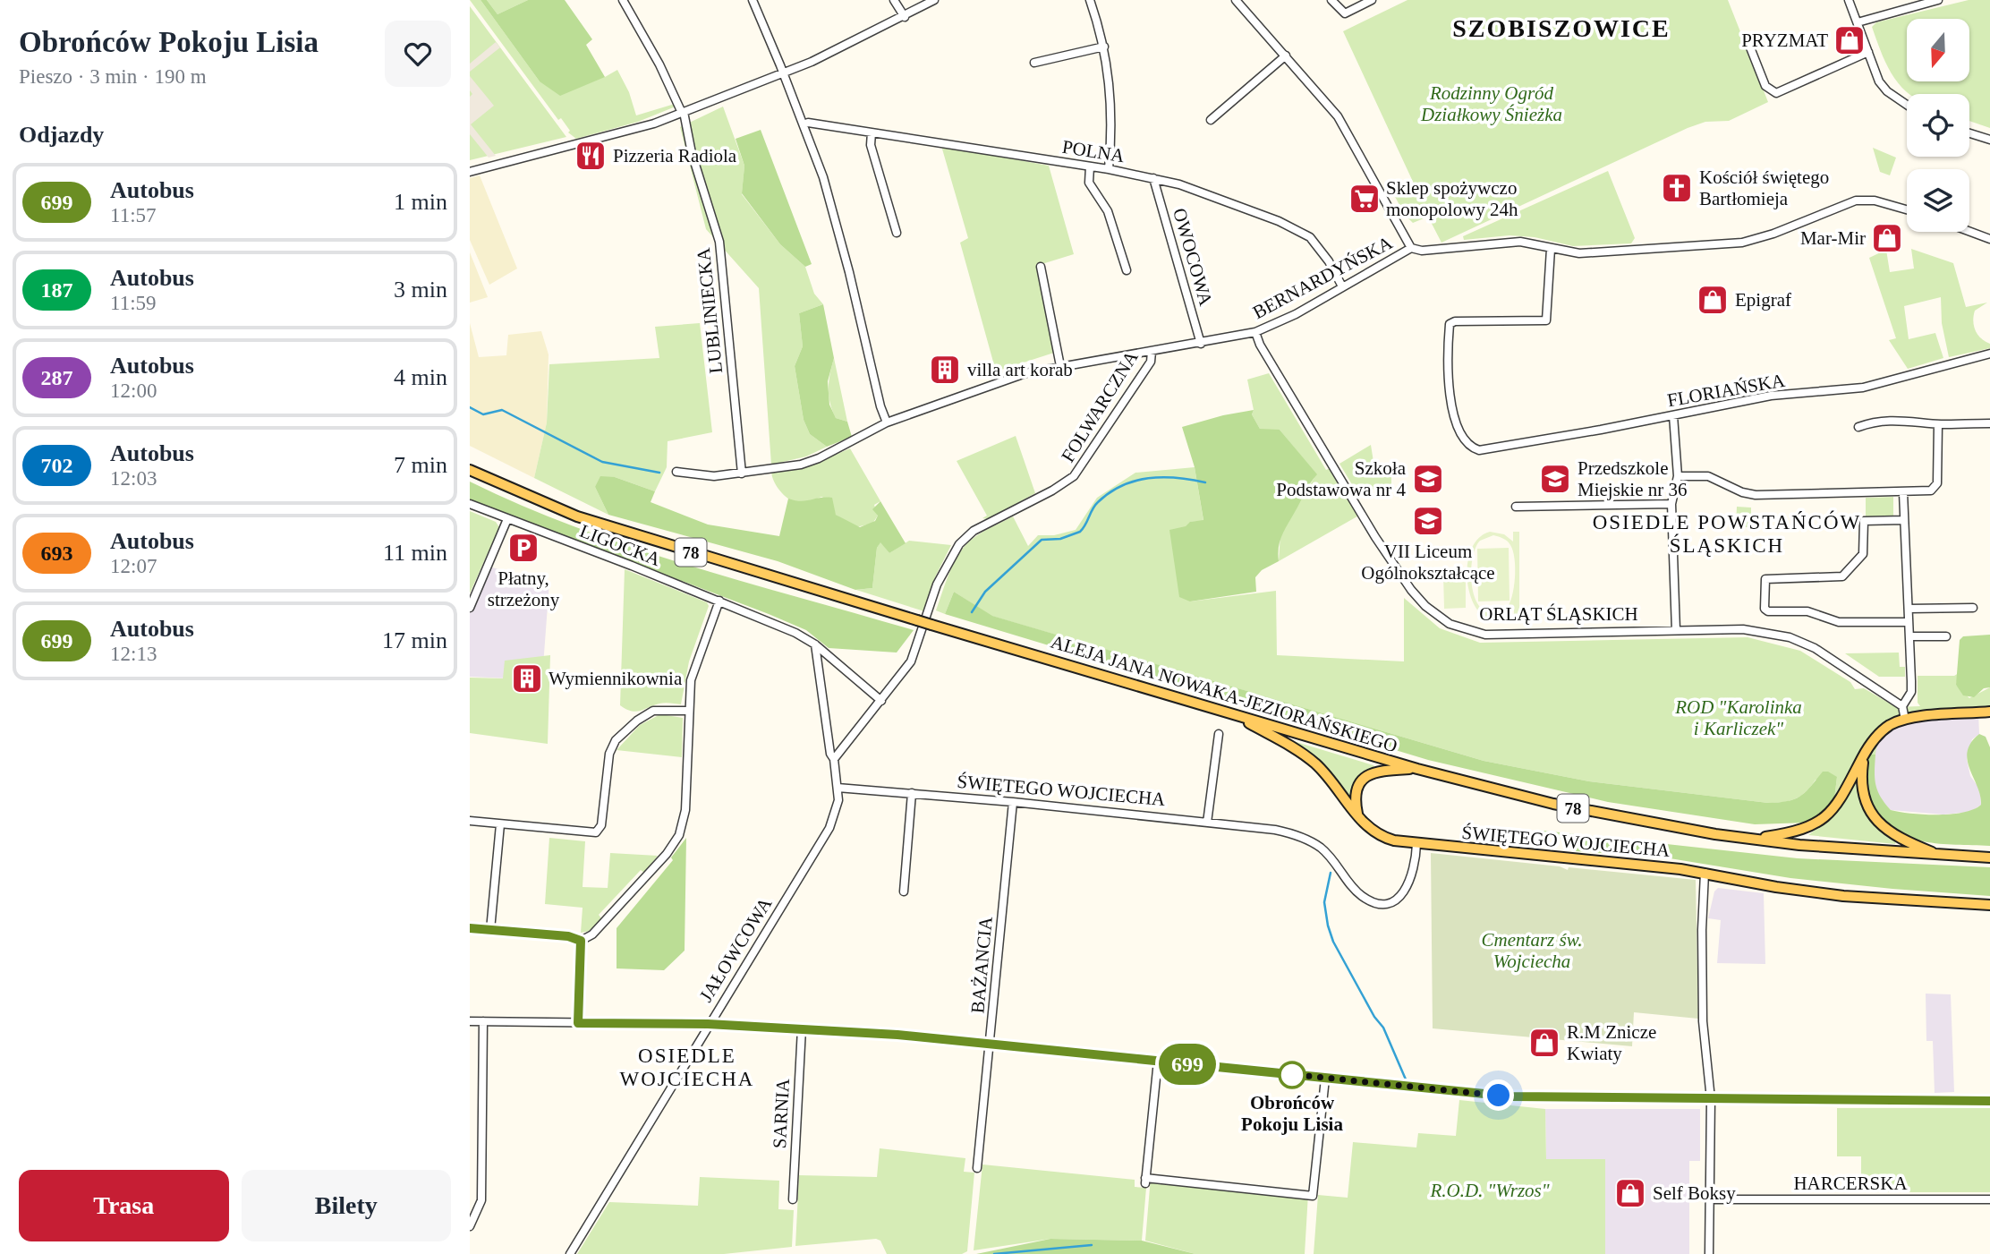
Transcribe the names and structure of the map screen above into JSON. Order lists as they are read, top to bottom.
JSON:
{
  "streets": {
    "main road": ["78", "ALEJA JANA NOWAKA-JEZIORAŃSKIEGO", "ŚWIĘTEGO WOJCIECHA"],
    "street": [
      "POLNA",
      "OWOCOWA",
      "BERNARDYŃSKA",
      "LUBLINIECKA",
      "FLORIAŃSKA",
      "FOLWARCZNA",
      "LIGOCKA",
      "ORLĄT ŚLĄSKICH",
      "JAŁOWCOWA",
      "BAŻANCIA",
      "SARNIA",
      "HARCERSKA"
    ]
  },
  "crossings": [
    ["POLNA", "OWOCOWA"],
    ["POLNA", "BERNARDYŃSKA"],
    ["OWOCOWA", "BERNARDYŃSKA"],
    ["BERNARDYŃSKA", "LUBLINIECKA"],
    ["BERNARDYŃSKA", "FLORIAŃSKA"],
    ["BERNARDYŃSKA", "FOLWARCZNA"],
    ["BERNARDYŃSKA", "ORLĄT ŚLĄSKICH"],
    ["FOLWARCZNA", "LIGOCKA"],
    ["ŚWIĘTEGO WOJCIECHA", "JAŁOWCOWA"],
    ["ŚWIĘTEGO WOJCIECHA", "BAŻANCIA"]
  ],
  "districts": ["SZOBISZOWICE", "OSIEDLE POWSTAŃCÓW ŚLĄSKICH", "OSIEDLE WOJCIECHA"],
  "parks": [
    "Rodzinny Ogród Działkowy Śnieżka",
    "ROD \"Karolinka i Karliczek\"",
    "Cmentarz św. Wojciecha",
    "R.O.D. \"Wrzos\""
  ],
  "places": {
    "shop": [
      "PRYZMAT",
      "Mar-Mir",
      "Epigraf",
      "R.M Znicze Kwiaty",
      "Self Boksy"
    ],
    "restaurant": ["Pizzeria Radiola"],
    "church": ["Kościół świętego Bartłomieja"],
    "supermarket": ["Sklep spożywczo monopolowy 24h"],
    "building": ["villa art korab", "Wymiennikownia"],
    "school or university": ["Szkoła Podstawowa nr 4", "Przedszkole Miejskie nr 36", "VII Liceum Ogólnokształcące"],
    "parking": ["Płatny, strzeżony"],
    "other": ["Obrońców Pokoju Lisia"]
  },
  "lines": ["bus line 699"],
  "north": "bottom",
  "page": {
    "heading": [
      ["Obrońców Pokoju Lisia", "Pieszo · 3 min · 190 m"],
      "Odjazdy"
    ],
    "on_map": "699",
    "list": [
      {
        "mark": "699",
        "name": "Autobus",
        "note": "11:57",
        "value": "1 min"
      },
      {
        "mark": "187",
        "name": "Autobus",
        "note": "11:59",
        "value": "3 min"
      },
      {
        "mark": "287",
        "name": "Autobus",
        "note": "12:00",
        "value": "4 min"
      },
      {
        "mark": "702",
        "name": "Autobus",
        "note": "12:03",
        "value": "7 min"
      },
      {
        "mark": "693",
        "name": "Autobus",
        "note": "12:07",
        "value": "11 min"
      },
      {
        "mark": "699",
        "name": "Autobus",
        "note": "12:13",
        "value": "17 min"
      }
    ],
    "buttons": ["Trasa", "Bilety"]
  }
}
